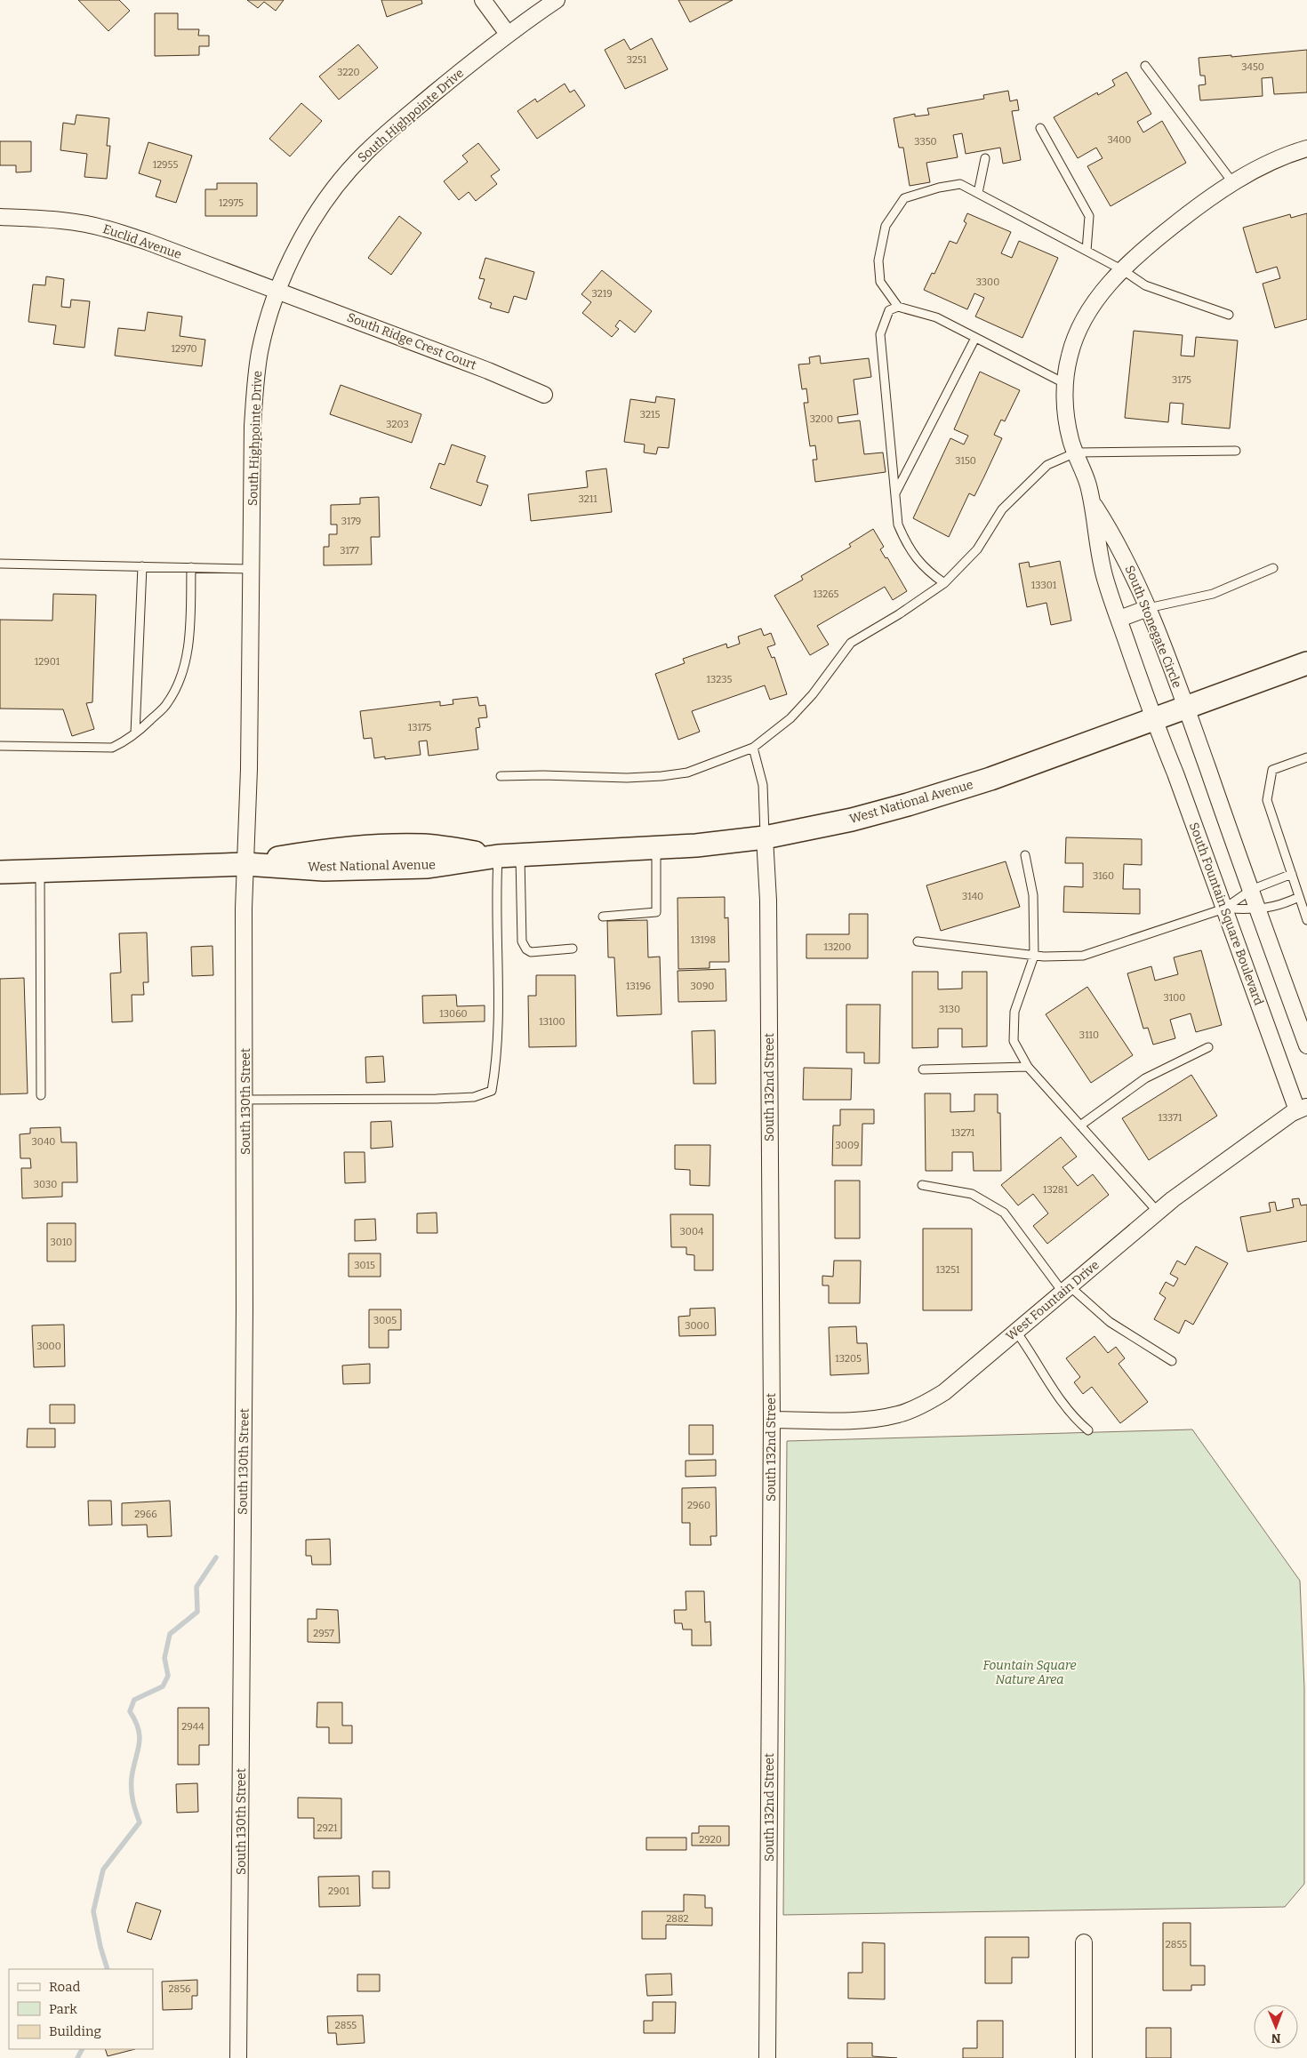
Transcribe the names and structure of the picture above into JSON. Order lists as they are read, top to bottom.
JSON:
{
  "streets": {
    "main road": ["West National Avenue"],
    "street": [
      "South Highpointe Drive",
      "Euclid Avenue",
      "South Ridge Crest Court",
      "South Stonegate Circle",
      "South Fountain Square Boulevard",
      "South 132nd Street",
      "South 130th Street",
      "West Fountain Drive"
    ]
  },
  "crossings": [
    ["South Highpointe Drive", "Euclid Avenue"],
    ["South Highpointe Drive", "South Ridge Crest Court"],
    ["South Highpointe Drive", "West National Avenue"],
    ["South Highpointe Drive", "South 130th Street"],
    ["Euclid Avenue", "South Ridge Crest Court"],
    ["South Stonegate Circle", "West National Avenue"],
    ["South Stonegate Circle", "South Fountain Square Boulevard"],
    ["West National Avenue", "South Fountain Square Boulevard"],
    ["West National Avenue", "South 132nd Street"],
    ["West National Avenue", "South 130th Street"],
    ["South Fountain Square Boulevard", "West Fountain Drive"],
    ["South 132nd Street", "West Fountain Drive"]
  ],
  "parks": ["Fountain Square Nature Area"],
  "house_numbers": [
    "3251",
    "3450",
    "3220",
    "3400",
    "3350",
    "12955",
    "12975",
    "3300",
    "3219",
    "12970",
    "3175",
    "3215",
    "3200",
    "3203",
    "3150",
    "3211",
    "3179",
    "3177",
    "13301",
    "13265",
    "12901",
    "13235",
    "13175",
    "3160",
    "3140",
    "13198",
    "13200",
    "13196",
    "3090",
    "3100",
    "3130",
    "13060",
    "13100",
    "3110",
    "13371",
    "13271",
    "3040",
    "3009",
    "3030",
    "13281",
    "3004",
    "3010",
    "3015",
    "13251",
    "3005",
    "3000",
    "3000",
    "13205",
    "2960",
    "2966",
    "2957",
    "2944",
    "2921",
    "2920",
    "2901",
    "2882",
    "2855",
    "2856",
    "2855"
  ],
  "legend": ["Road", "Park", "Building"],
  "north": "bottom"
}
